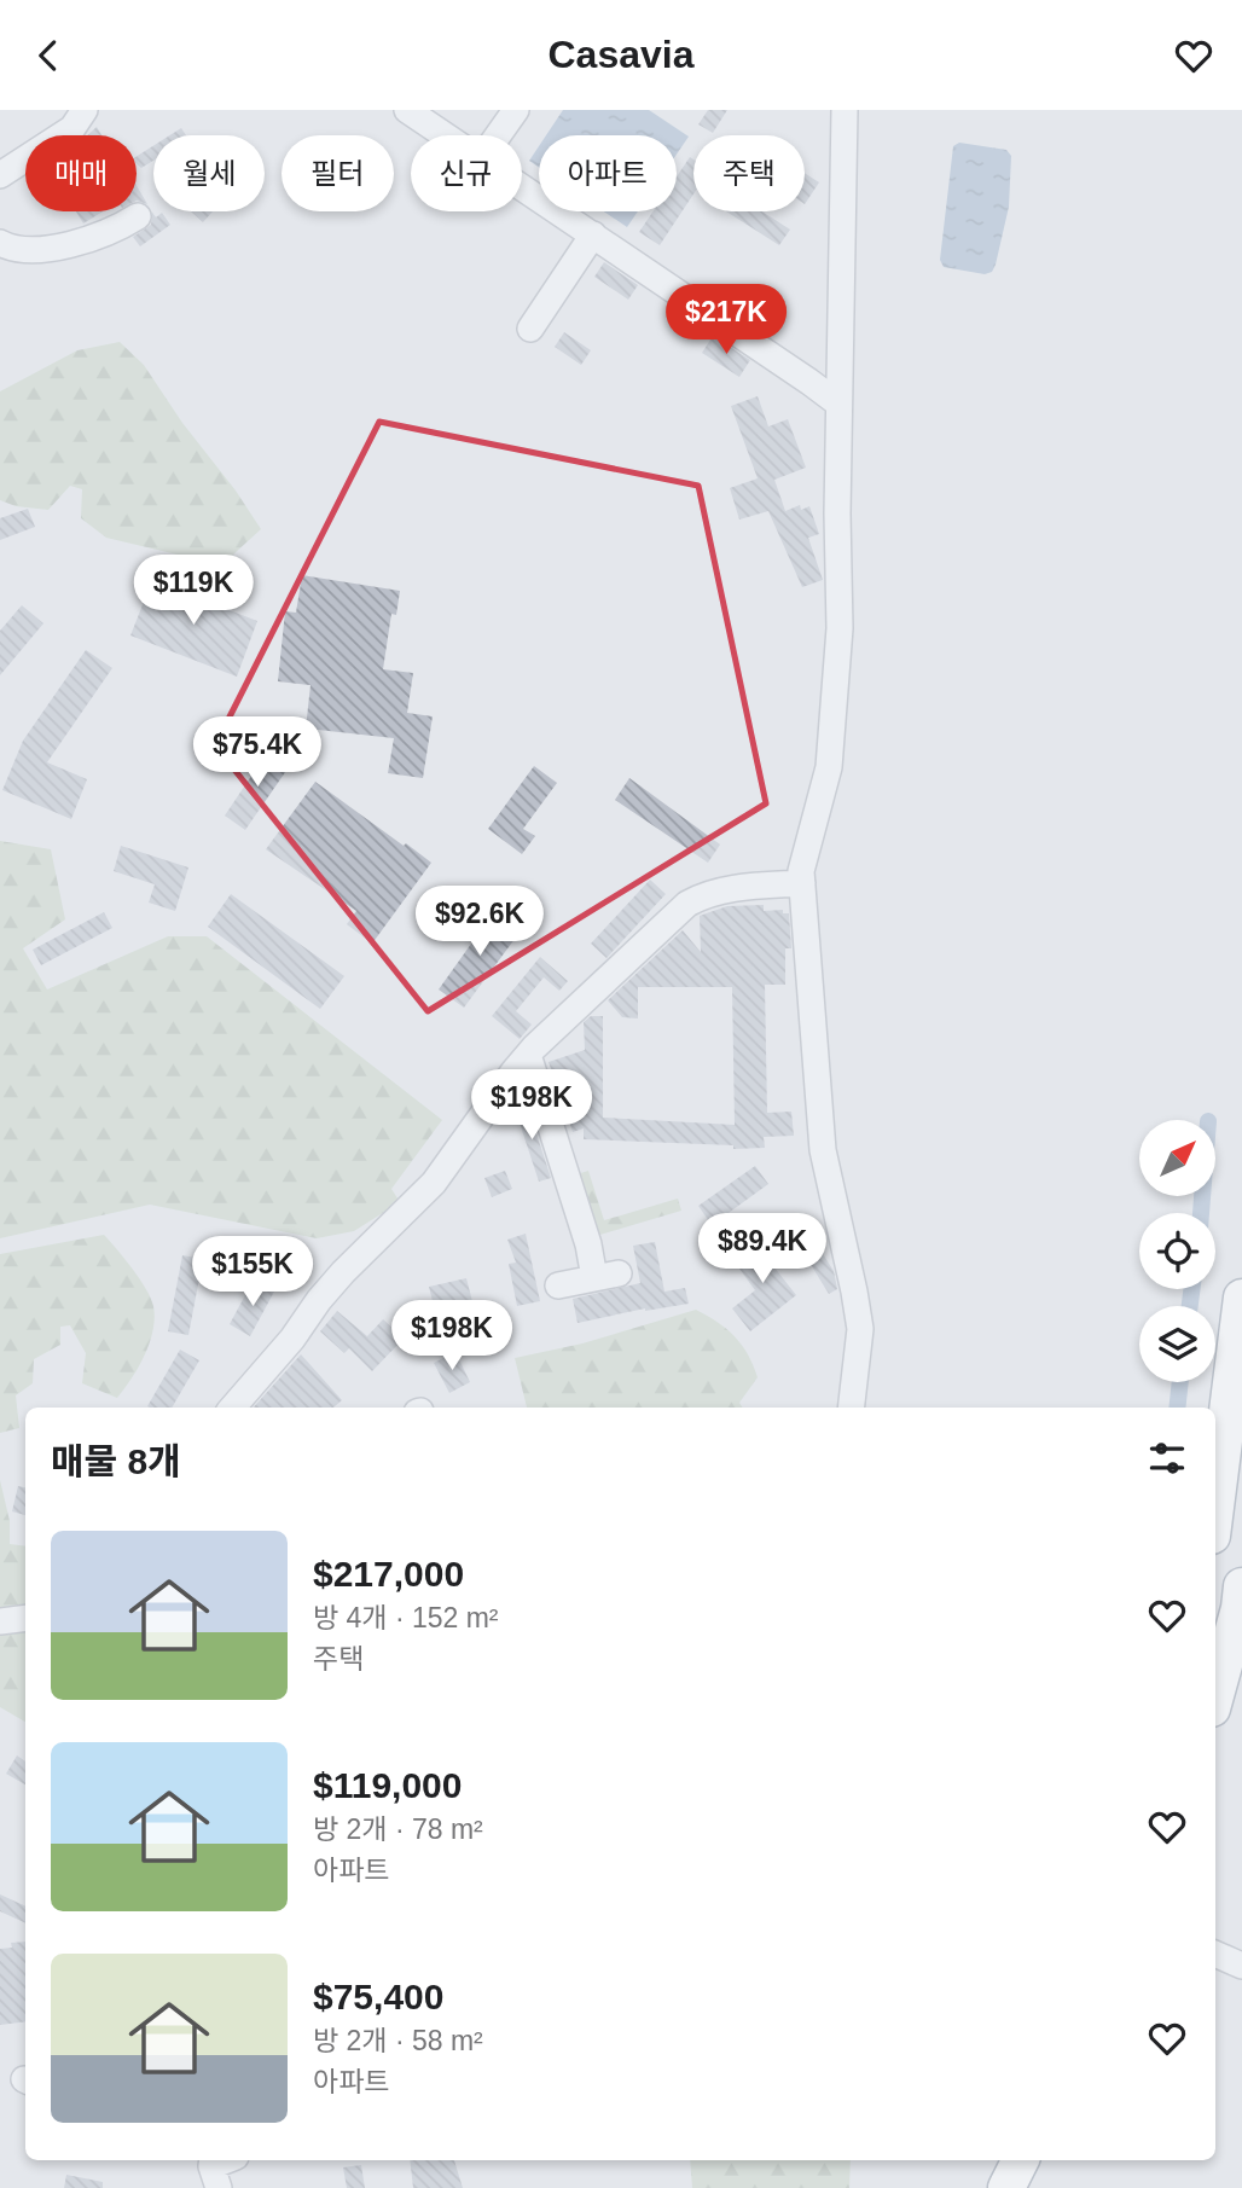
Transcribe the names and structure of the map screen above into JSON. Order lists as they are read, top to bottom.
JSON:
{
  "north": "top right",
  "page": {
    "header": "Casavia",
    "chip": [
      "매매",
      "월세",
      "필터",
      "신규",
      "아파트",
      "주택"
    ],
    "price": [
      "$217K",
      "$119K",
      "$75.4K",
      "$92.6K",
      "$198K",
      "$89.4K",
      "$155K",
      "$198K"
    ],
    "heading": "매물 8개",
    "list": [
      {
        "name": "$217,000",
        "note": "방 4개 · 152 m² · 주택"
      },
      {
        "name": "$119,000",
        "note": "방 2개 · 78 m² · 아파트"
      },
      {
        "name": "$75,400",
        "note": "방 2개 · 58 m² · 아파트"
      }
    ]
  }
}
